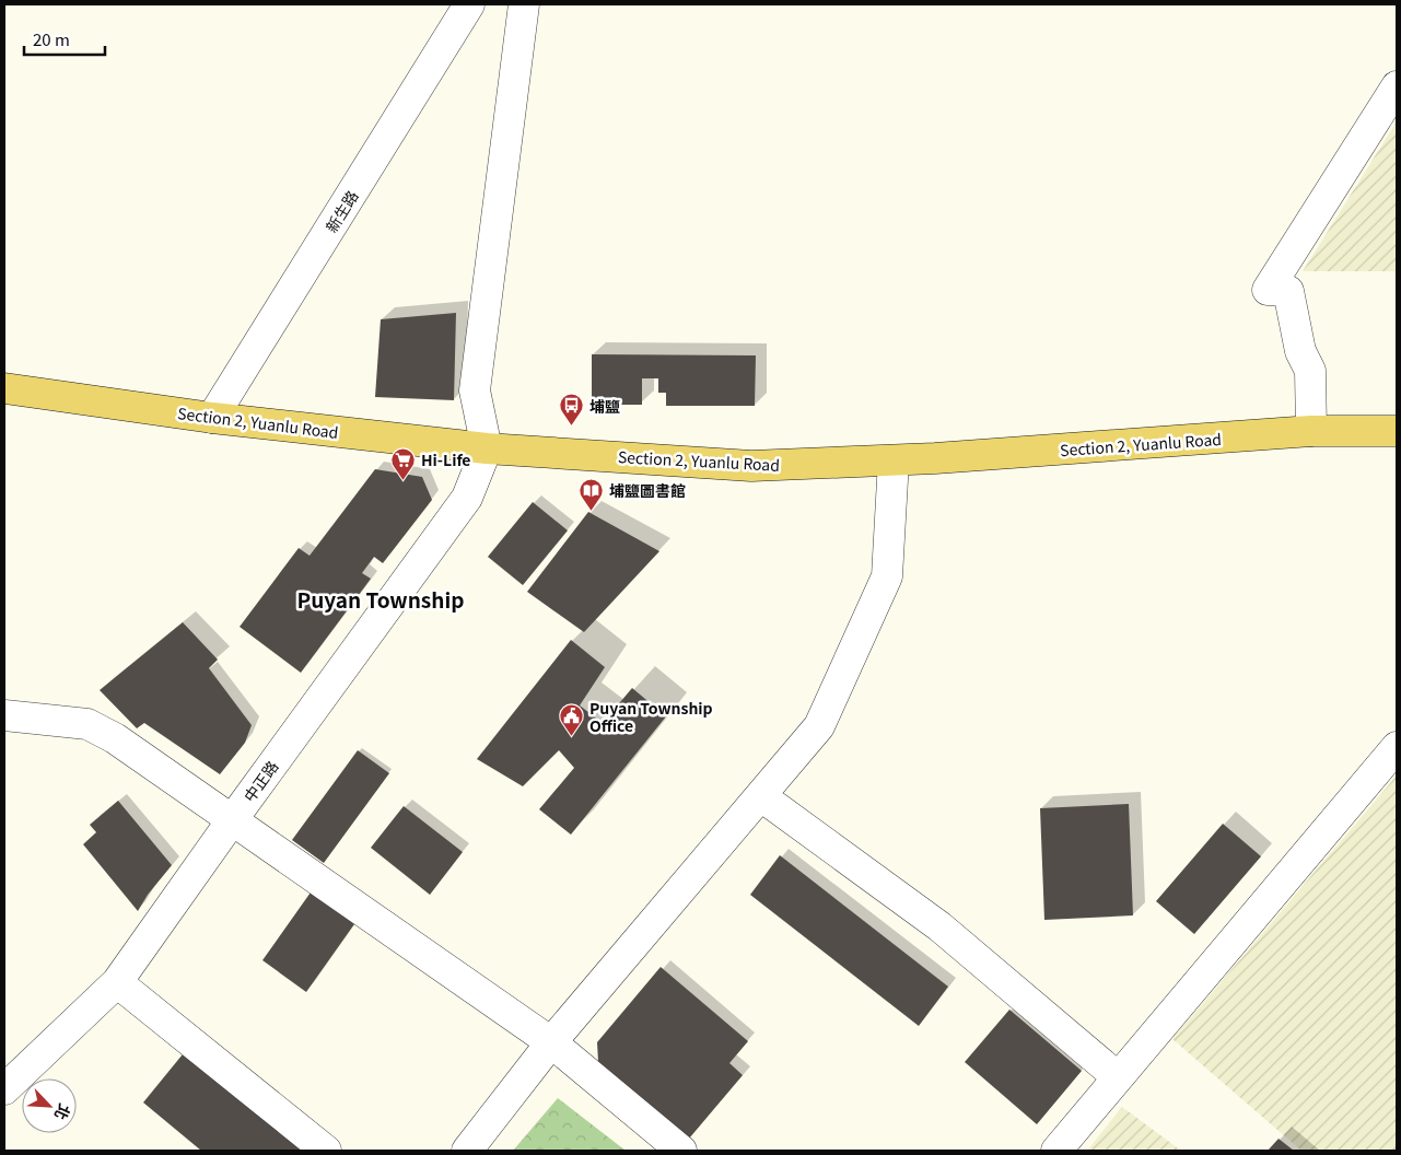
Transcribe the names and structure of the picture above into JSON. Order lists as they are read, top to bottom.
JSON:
{
  "streets": {
    "main road": ["Section 2, Yuanlu Road"],
    "street": ["新生路", "中正路"]
  },
  "crossings": [
    ["新生路", "Section 2, Yuanlu Road"],
    ["Section 2, Yuanlu Road", "中正路"]
  ],
  "districts": ["Puyan Township"],
  "places": {
    "bus stop": ["埔鹽"],
    "supermarket": ["Hi-Life"],
    "library": ["埔鹽圖書館"],
    "public building": ["Puyan Township Office"]
  },
  "scale_bar": "20 m",
  "north": "bottom right"
}
